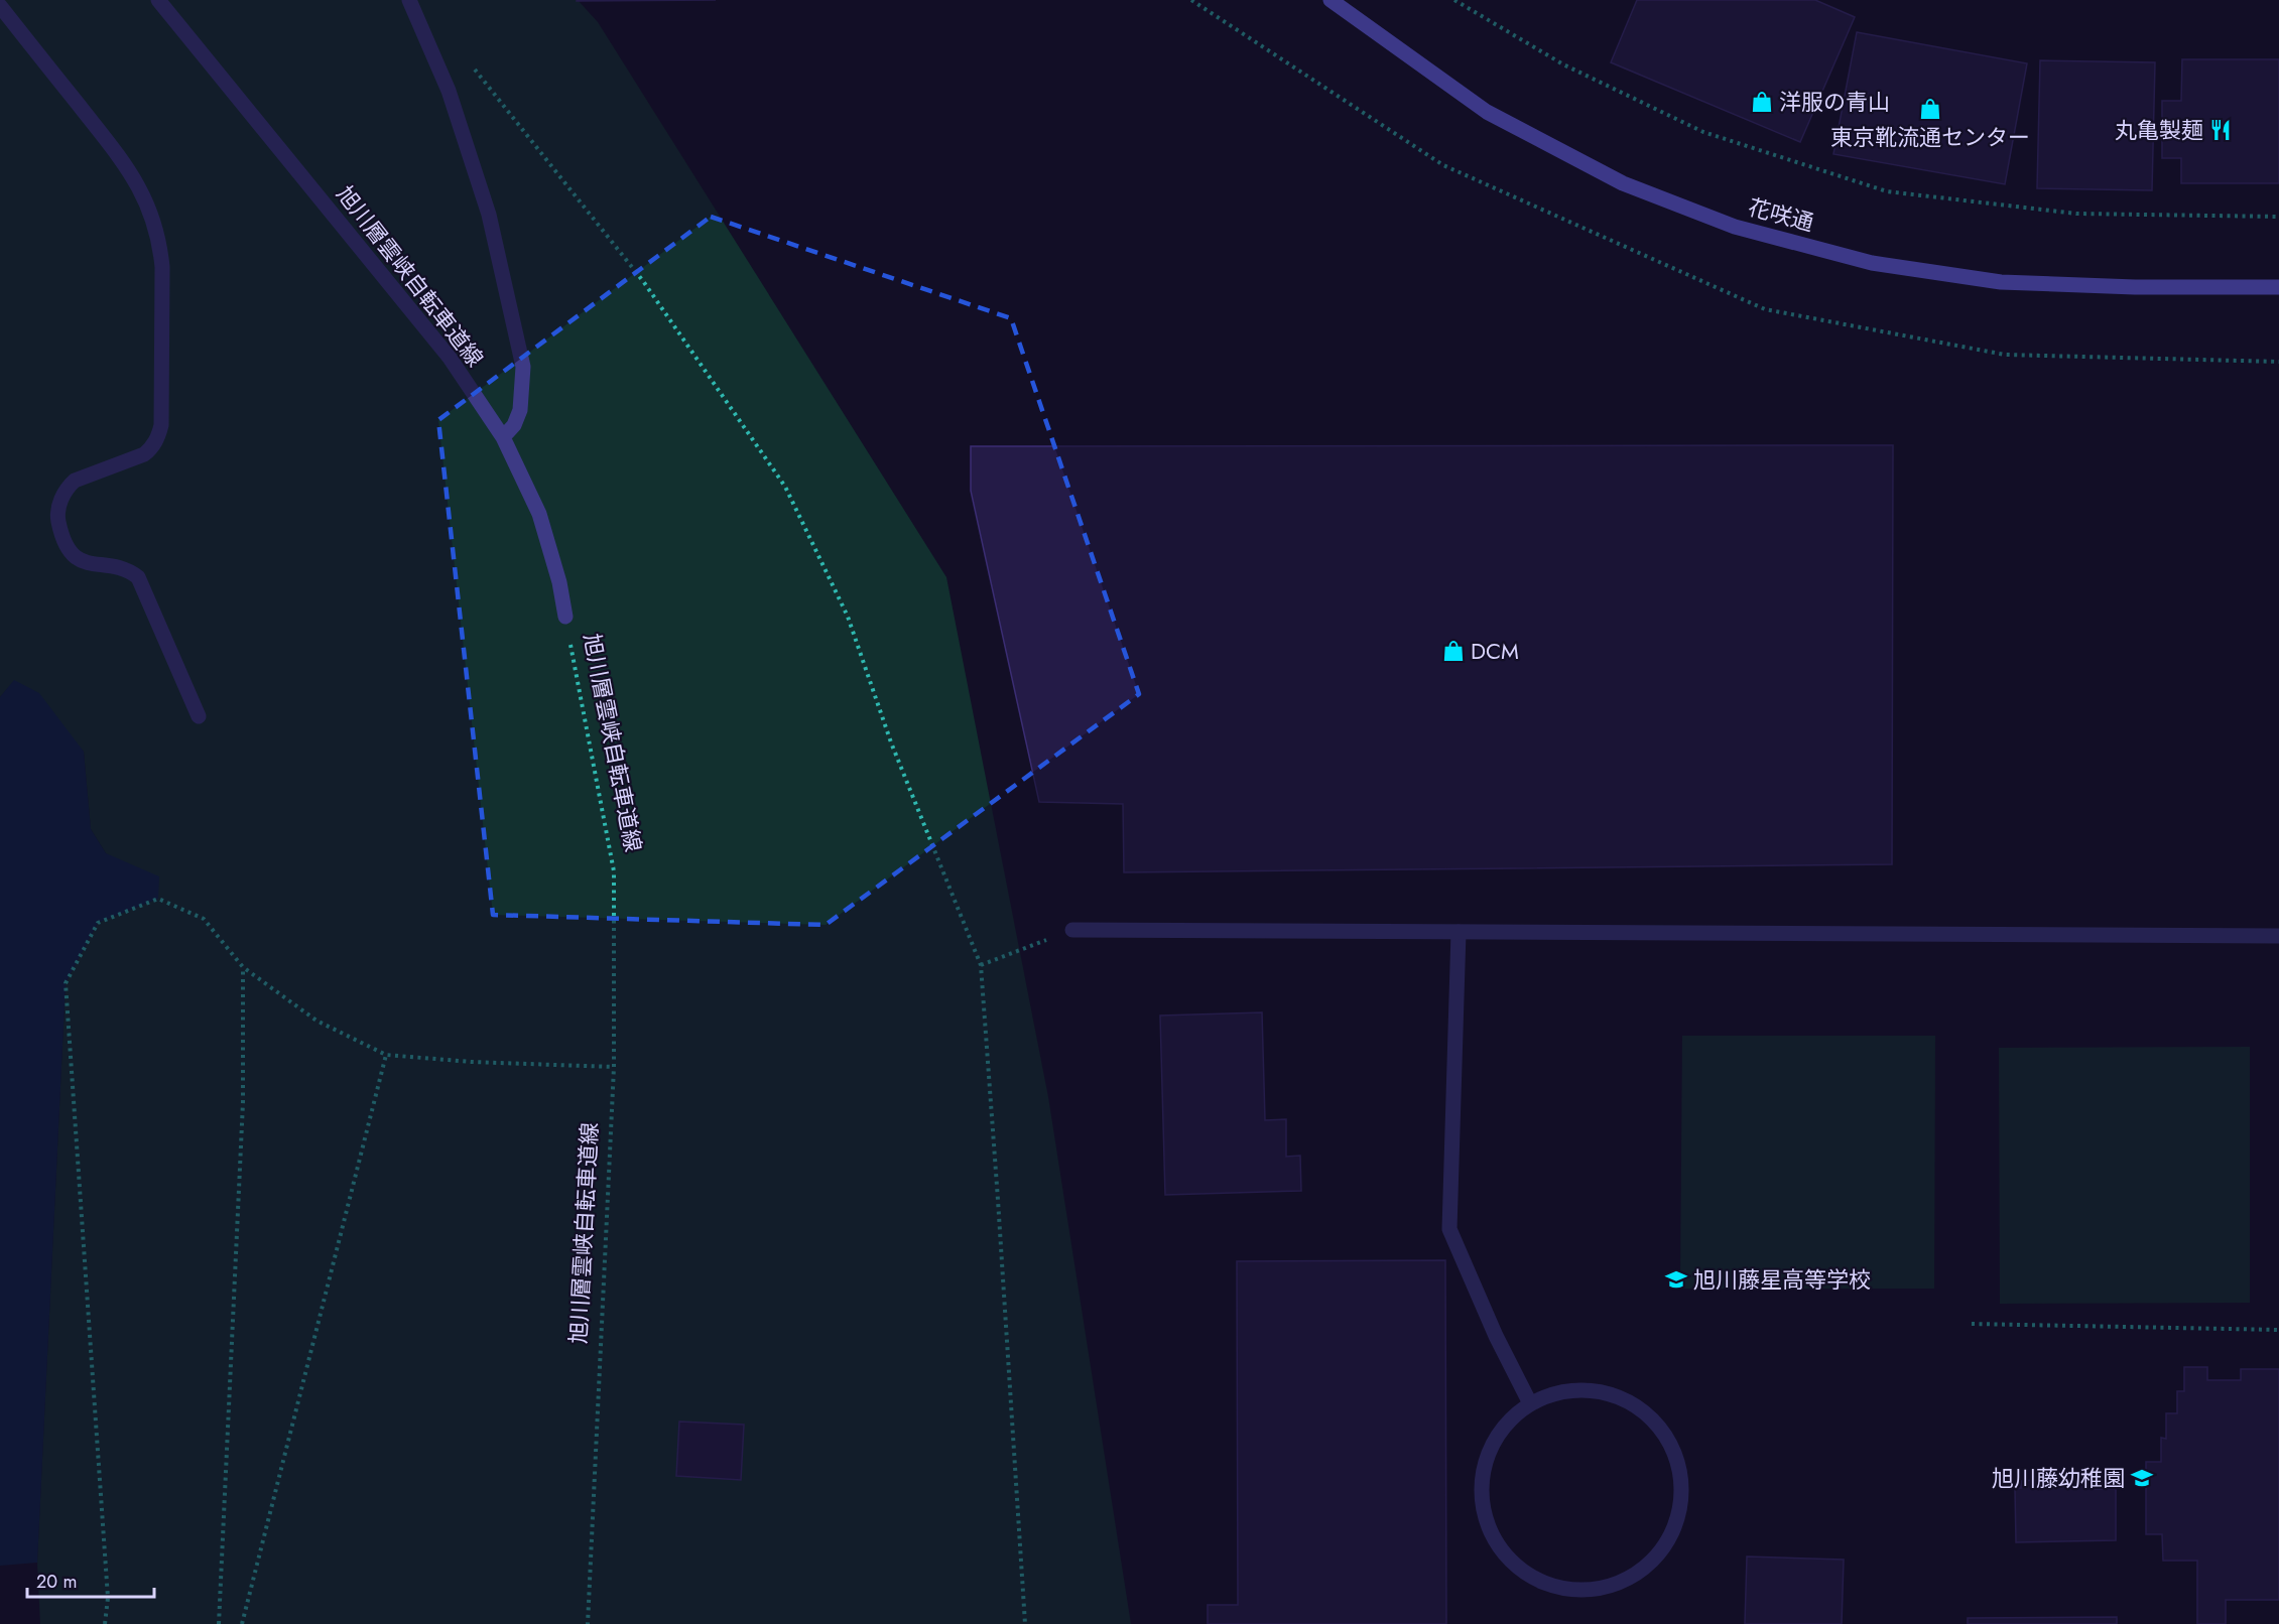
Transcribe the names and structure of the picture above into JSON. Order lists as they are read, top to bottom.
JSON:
{
  "streets": {
    "street": ["花咲通", "旭川層雲峡自転車道線"]
  },
  "places": {
    "shop": ["洋服の青山", "東京靴流通センター", "DCM"],
    "restaurant": ["丸亀製麺"],
    "school or university": ["旭川藤星高等学校", "旭川藤幼稚園"]
  },
  "scale_bar": "20 m"
}
